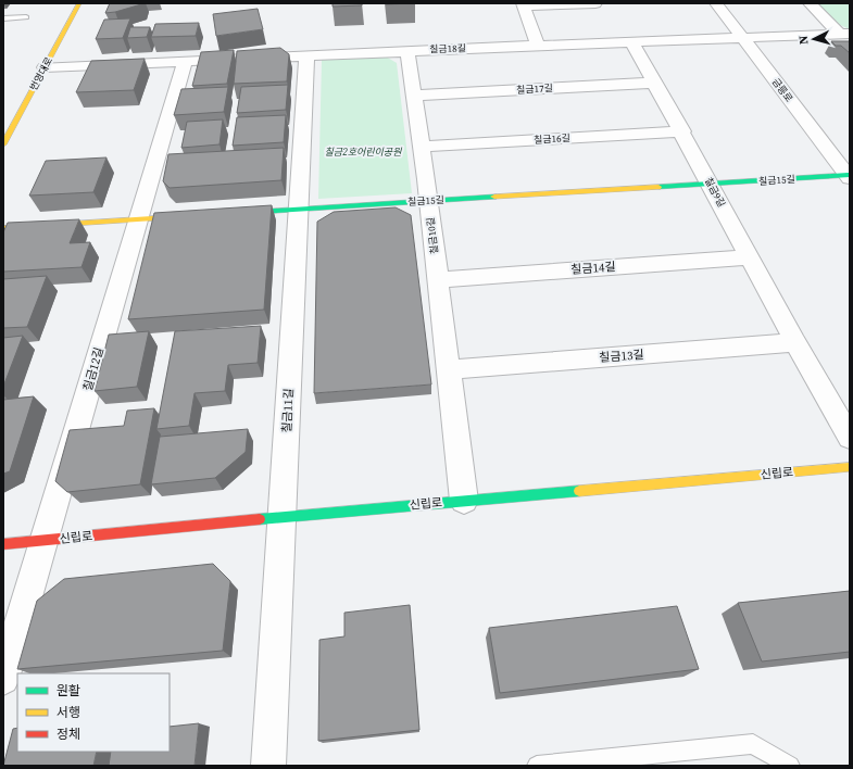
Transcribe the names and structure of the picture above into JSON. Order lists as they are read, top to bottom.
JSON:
{
  "streets": {
    "street": [
      "칠금18길",
      "번영대로",
      "칠금17길",
      "금릉로",
      "칠금16길",
      "칠금15길",
      "칠금9길",
      "칠금10길",
      "칠금14길",
      "칠금13길",
      "칠금12길",
      "칠금11길",
      "신립로"
    ]
  },
  "crossings": [
    ["칠금18길", "번영대로"],
    ["칠금18길", "금릉로"],
    ["칠금18길", "칠금9길"],
    ["칠금18길", "칠금10길"],
    ["칠금18길", "칠금12길"],
    ["칠금18길", "칠금11길"],
    ["칠금17길", "칠금9길"],
    ["칠금17길", "칠금10길"],
    ["금릉로", "칠금15길"],
    ["칠금16길", "칠금9길"],
    ["칠금16길", "칠금10길"],
    ["칠금15길", "칠금9길"],
    ["칠금15길", "칠금10길"],
    ["칠금15길", "칠금11길"],
    ["칠금9길", "칠금14길"],
    ["칠금9길", "칠금13길"],
    ["칠금10길", "칠금14길"],
    ["칠금10길", "칠금13길"],
    ["칠금10길", "신립로"],
    ["칠금12길", "신립로"],
    ["칠금11길", "신립로"]
  ],
  "parks": ["칠금2호어린이공원"],
  "legend": ["원활", "서행", "정체"],
  "north": "left"
}
